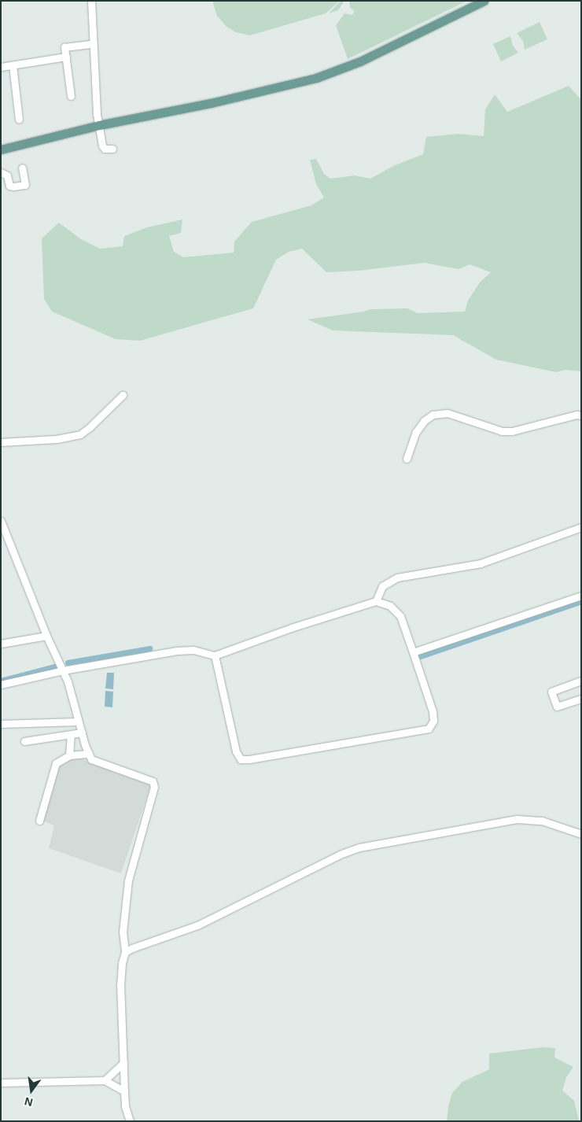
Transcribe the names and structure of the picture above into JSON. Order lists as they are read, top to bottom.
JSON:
{
  "north": "bottom"
}
